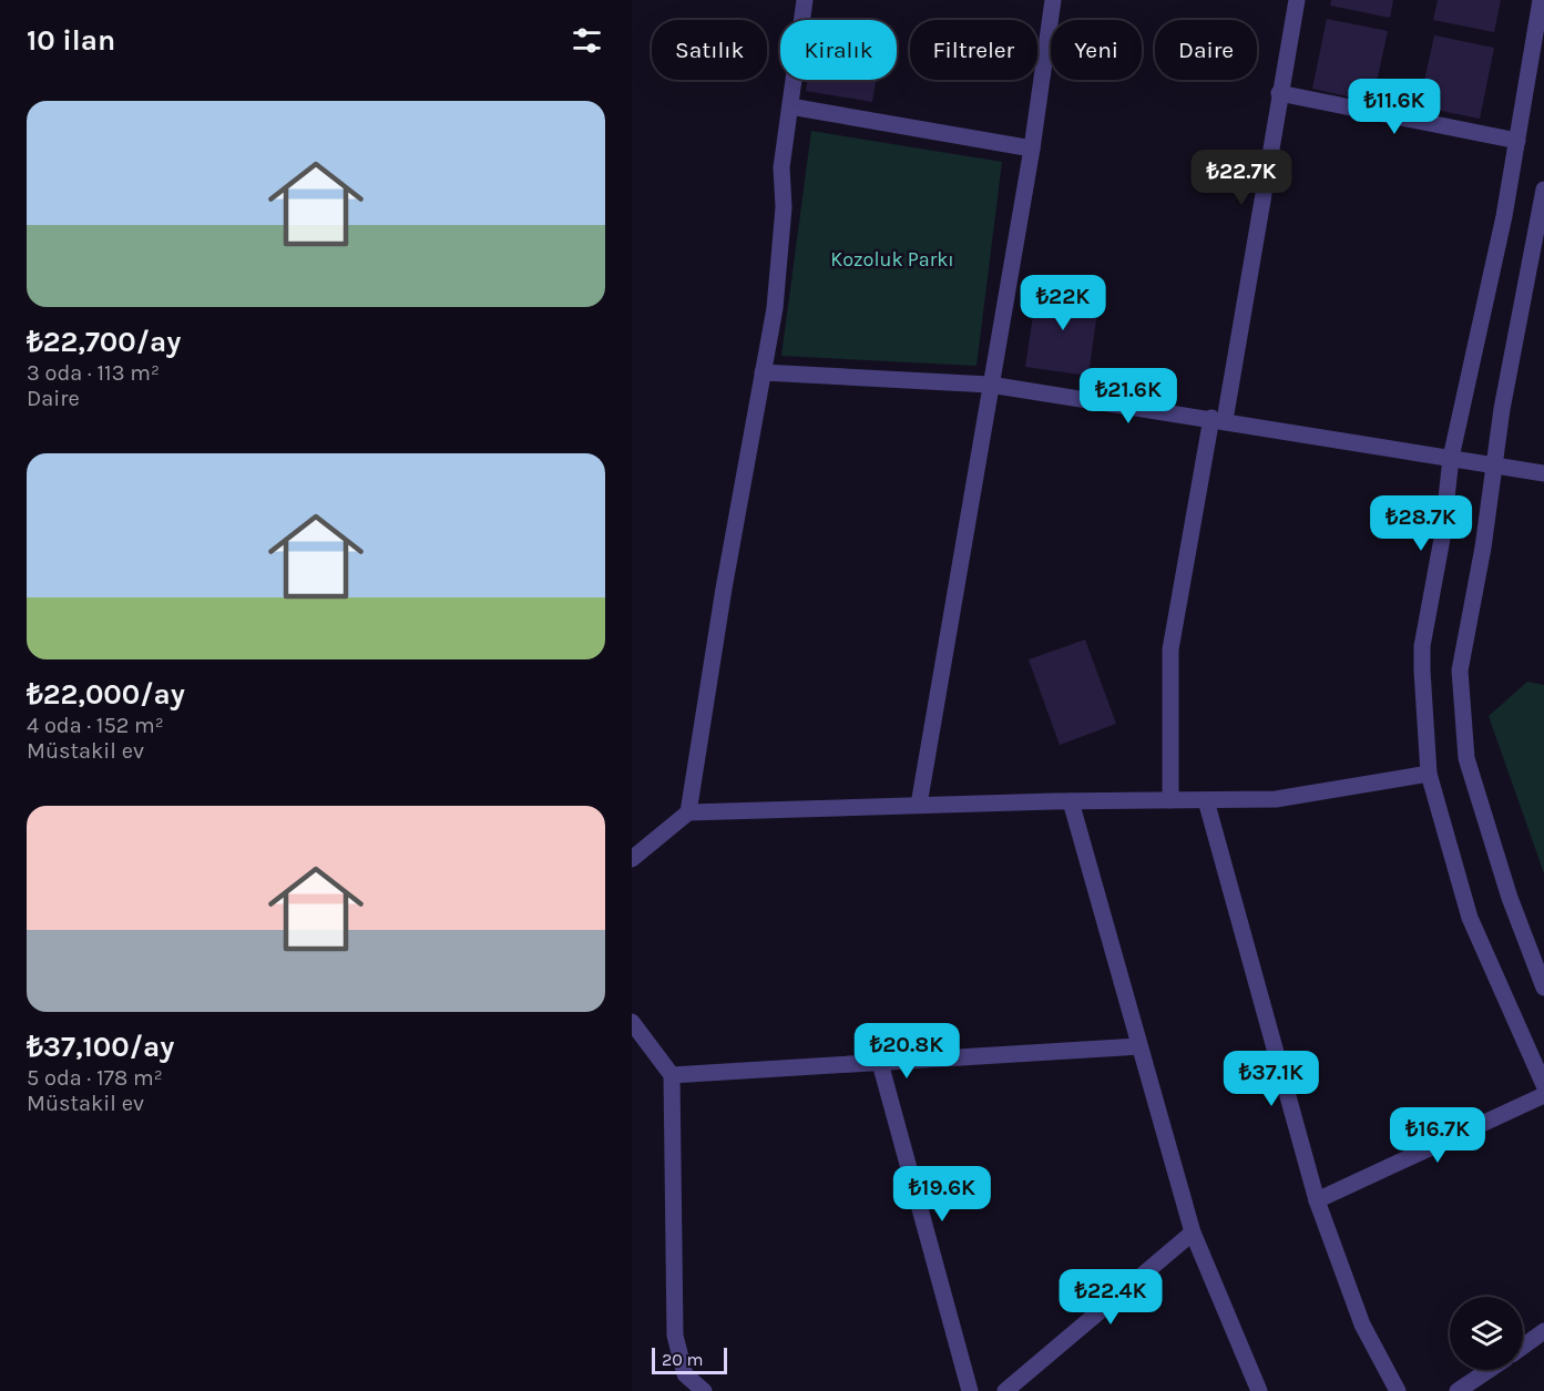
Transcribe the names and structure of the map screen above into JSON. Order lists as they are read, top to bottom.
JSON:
{
  "parks": ["Kozoluk Parkı"],
  "scale_bar": "20 m",
  "page": {
    "heading": "10 ilan",
    "chip": [
      "Satılık",
      "Kiralık",
      "Filtreler",
      "Yeni",
      "Daire"
    ],
    "price": [
      "₺11.6K",
      "₺22.7K",
      "₺22K",
      "₺21.6K",
      "₺28.7K",
      "₺20.8K",
      "₺37.1K",
      "₺16.7K",
      "₺19.6K",
      "₺22.4K"
    ],
    "list": [
      {
        "name": "₺22,700/ay",
        "note": "3 oda · 113 m² · Daire"
      },
      {
        "name": "₺22,000/ay",
        "note": "4 oda · 152 m² · Müstakil ev"
      },
      {
        "name": "₺37,100/ay",
        "note": "5 oda · 178 m² · Müstakil ev"
      }
    ],
    "scale": "20 m"
  }
}
